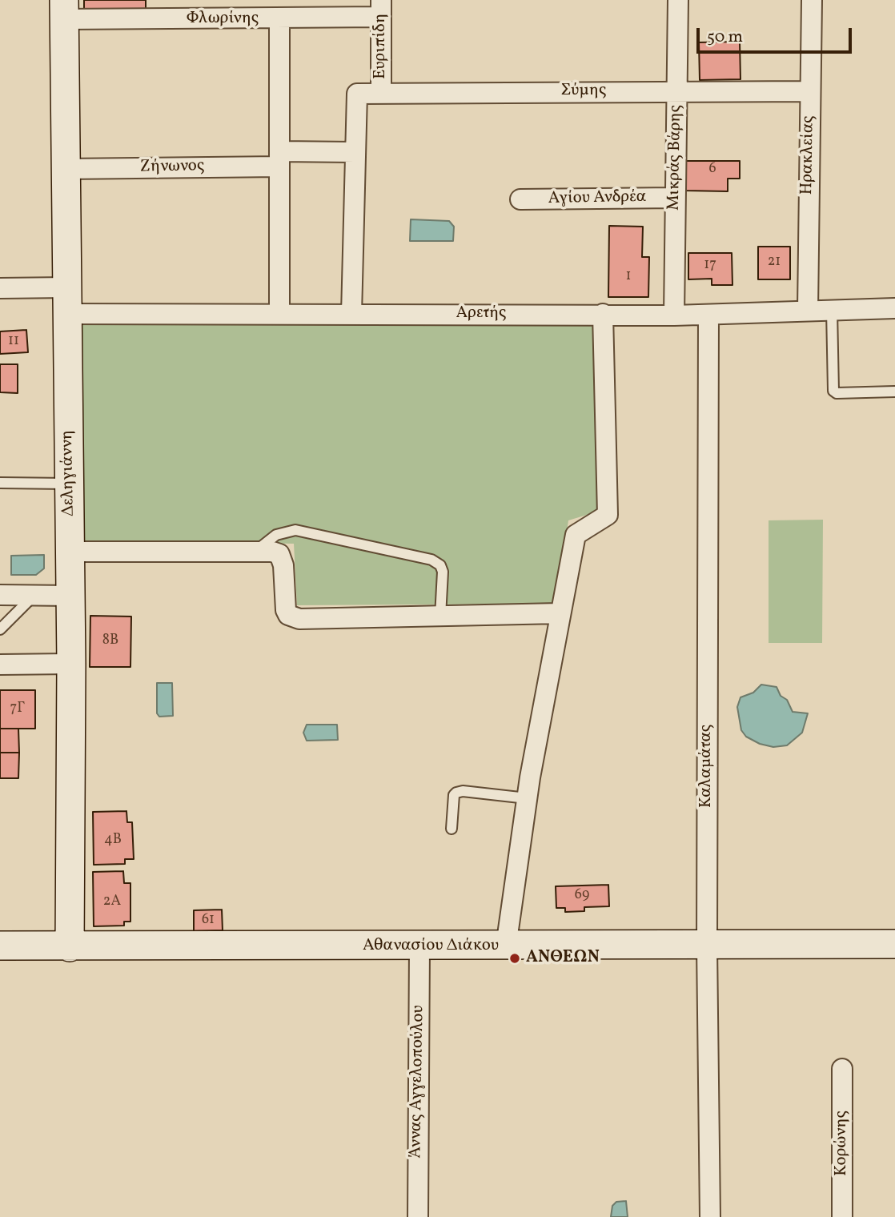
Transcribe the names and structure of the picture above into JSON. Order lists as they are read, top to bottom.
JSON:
{
  "streets": {
    "street": [
      "Φλωρίνης",
      "Ευριπίδη",
      "Σύμης",
      "Ηρακλείας",
      "Μικράς Βάρης",
      "Ζήνωνος",
      "Αγίου Ανδρέα",
      "Αρετής",
      "Δεληγιάννη",
      "Καλαμάτας",
      "Αθανασίου Διάκου",
      "Άννας Αγγελοπούλου",
      "Κορώνης"
    ]
  },
  "crossings": [
    ["Φλωρίνης", "Ευριπίδη"],
    ["Φλωρίνης", "Δεληγιάννη"],
    ["Ευριπίδη", "Σύμης"],
    ["Σύμης", "Ηρακλείας"],
    ["Σύμης", "Μικράς Βάρης"],
    ["Σύμης", "Ζήνωνος"],
    ["Ηρακλείας", "Αρετής"],
    ["Μικράς Βάρης", "Αγίου Ανδρέα"],
    ["Μικράς Βάρης", "Αρετής"],
    ["Ζήνωνος", "Δεληγιάννη"],
    ["Αρετής", "Δεληγιάννη"],
    ["Αρετής", "Καλαμάτας"],
    ["Δεληγιάννη", "Αθανασίου Διάκου"],
    ["Καλαμάτας", "Αθανασίου Διάκου"],
    ["Αθανασίου Διάκου", "Άννας Αγγελοπούλου"]
  ],
  "places": ["ΑΝΘΕΩΝ"],
  "house_numbers": [
    "6",
    "21",
    "17",
    "1",
    "11",
    "8Β",
    "7Γ",
    "4Β",
    "69",
    "2Α",
    "61"
  ],
  "scale_bar": "50 m"
}
